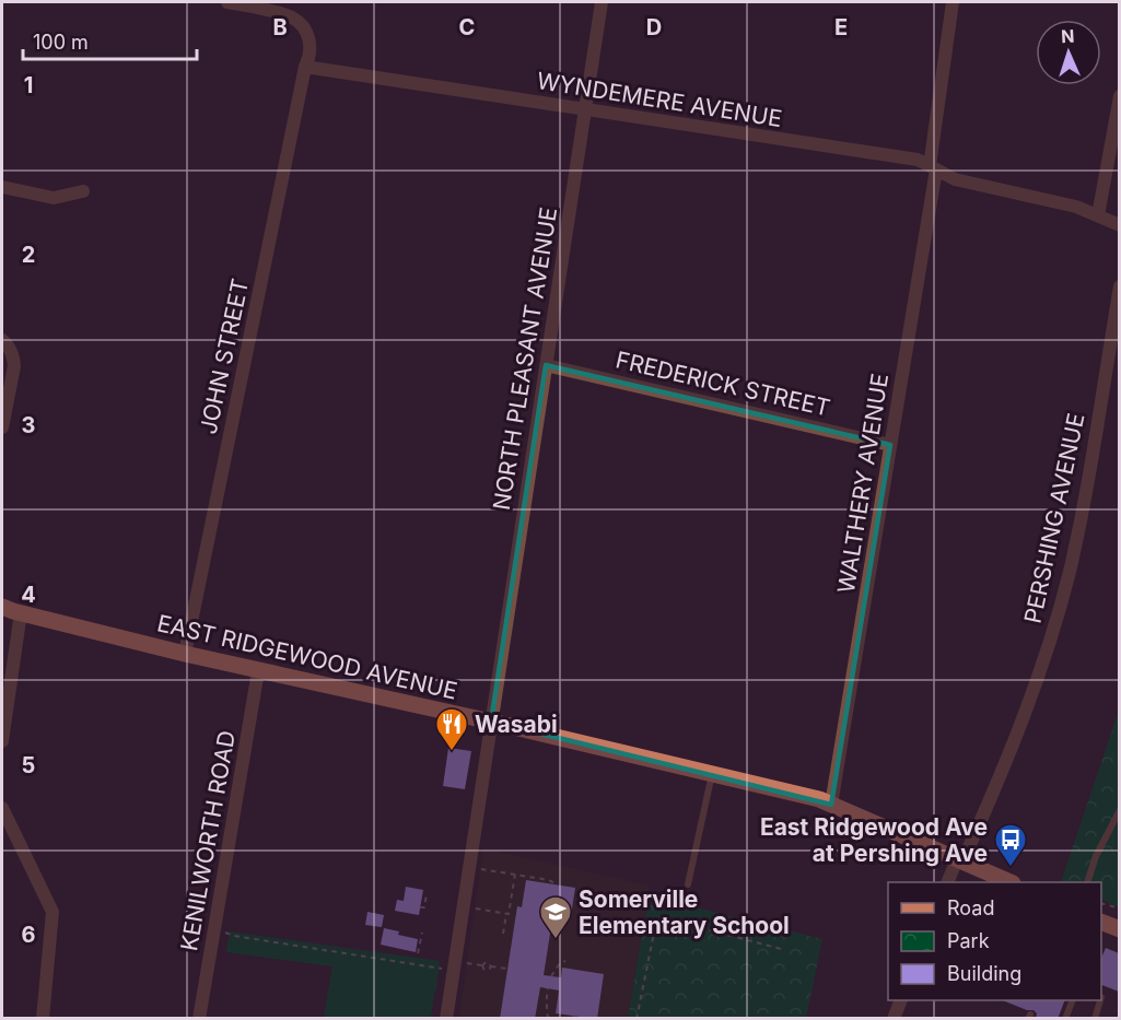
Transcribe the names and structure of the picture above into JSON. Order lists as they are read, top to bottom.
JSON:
{
  "streets": {
    "main road": ["EAST RIDGEWOOD AVENUE"],
    "street": [
      "WYNDEMERE AVENUE",
      "JOHN STREET",
      "NORTH PLEASANT AVENUE",
      "FREDERICK STREET",
      "WALTHERY AVENUE",
      "PERSHING AVENUE",
      "KENILWORTH ROAD"
    ]
  },
  "crossings": [
    ["WYNDEMERE AVENUE", "JOHN STREET"],
    ["WYNDEMERE AVENUE", "NORTH PLEASANT AVENUE"],
    ["WYNDEMERE AVENUE", "WALTHERY AVENUE"],
    ["JOHN STREET", "EAST RIDGEWOOD AVENUE"],
    ["NORTH PLEASANT AVENUE", "FREDERICK STREET"],
    ["NORTH PLEASANT AVENUE", "EAST RIDGEWOOD AVENUE"],
    ["FREDERICK STREET", "WALTHERY AVENUE"],
    ["WALTHERY AVENUE", "EAST RIDGEWOOD AVENUE"],
    ["PERSHING AVENUE", "EAST RIDGEWOOD AVENUE"],
    ["EAST RIDGEWOOD AVENUE", "KENILWORTH ROAD"]
  ],
  "places": {
    "restaurant": ["Wasabi"],
    "bus stop": ["East Ridgewood Ave at Pershing Ave"],
    "school or university": ["Somerville Elementary School"]
  },
  "legend": ["Road", "Park", "Building"],
  "scale_bar": "100 m",
  "north": "top",
  "grid": {
    "columns": [
      "B",
      "C",
      "D",
      "E"
    ],
    "rows": [
      "1",
      "2",
      "3",
      "4",
      "5",
      "6"
    ]
  }
}
